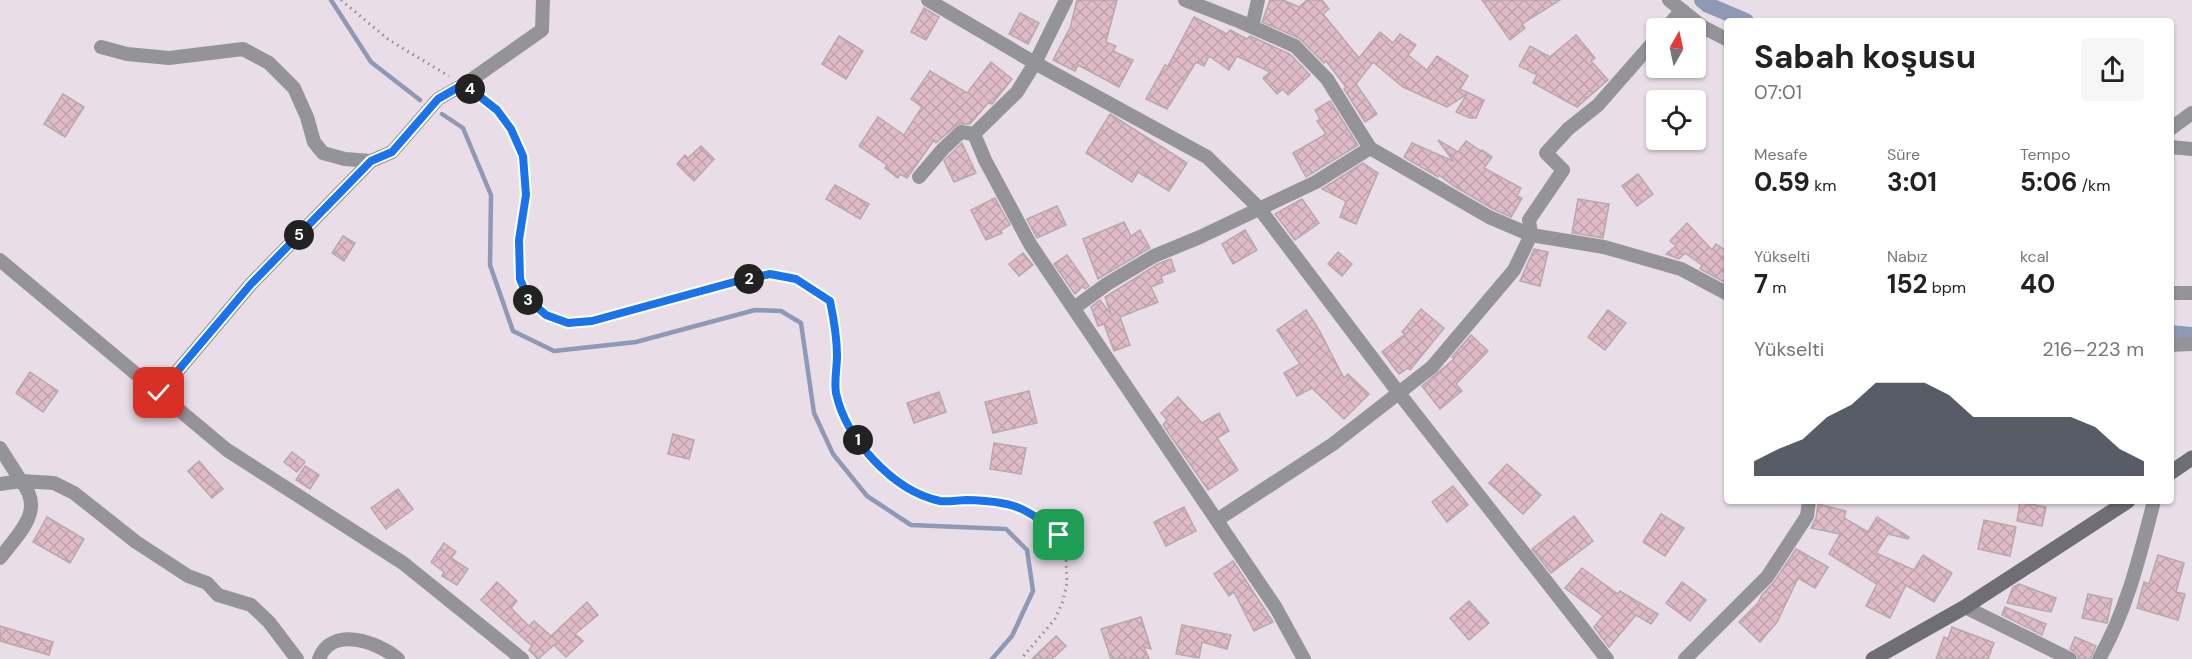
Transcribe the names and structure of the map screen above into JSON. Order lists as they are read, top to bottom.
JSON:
{
  "north": "top",
  "page": {
    "heading": ["Sabah koşusu", "07:01"],
    "pins": [
      "4",
      "5",
      "2",
      "3",
      "1"
    ],
    "stats": [
      ["Mesafe", "0.59 km"],
      ["Süre", "3:01"],
      ["Tempo", "5:06 /km"],
      ["Yükselti", "7 m"],
      ["Nabız", "152 bpm"],
      ["kcal", "40"]
    ],
    "chart": ["Yükselti", "216–223 m"]
  }
}
